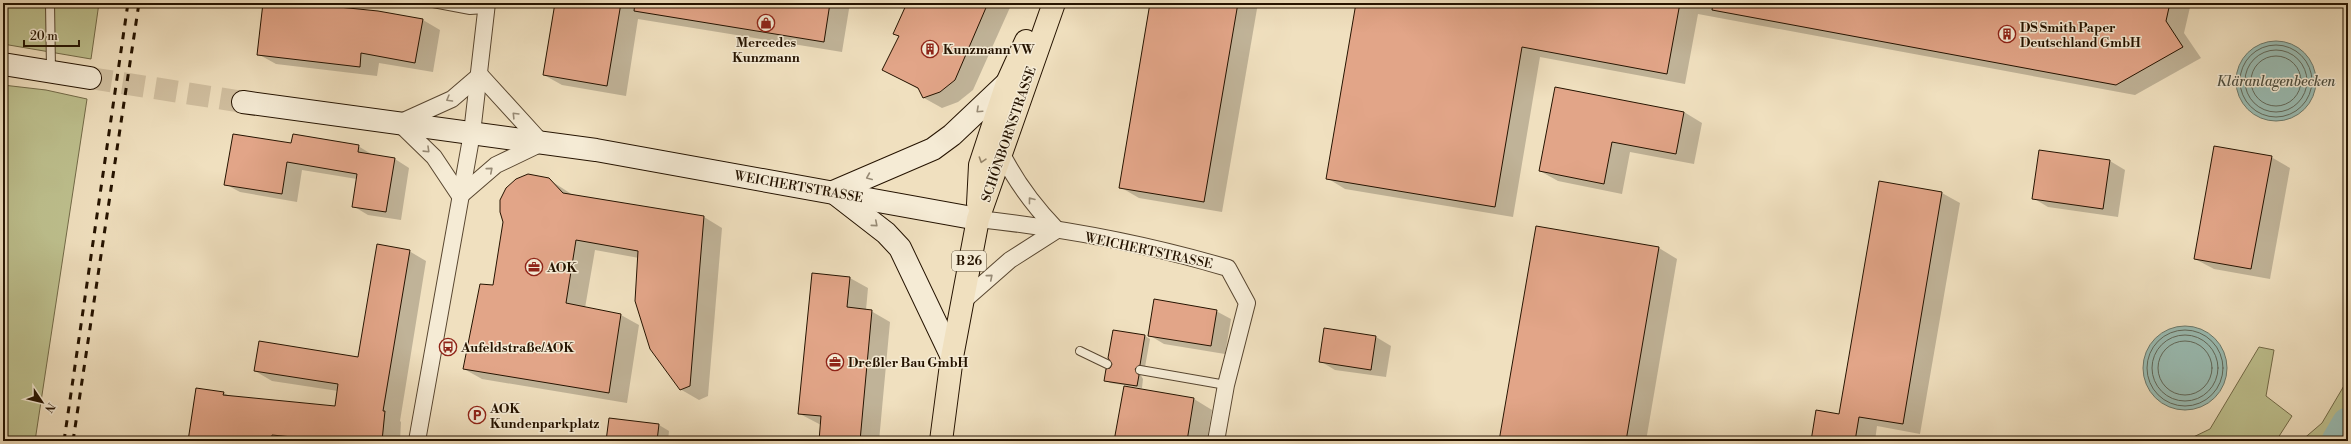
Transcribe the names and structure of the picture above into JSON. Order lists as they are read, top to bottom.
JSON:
{
  "streets": {
    "main road": ["SCHÖNBORNSTRASSE", "WEICHERTSTRASSE", "B 26"]
  },
  "crossings": [
    ["SCHÖNBORNSTRASSE", "WEICHERTSTRASSE"]
  ],
  "water": ["Kläranlagenbecken"],
  "places": {
    "shop": ["Mercedes Kunzmann"],
    "building": ["DS Smith Paper Deutschland GmbH", "Kunzmann VW"],
    "office": ["AOK", "Dreßler Bau GmbH"],
    "bus stop": ["Aufeldstraße/AOK"],
    "parking": ["AOK Kundenparkplatz"]
  },
  "scale_bar": "20 m",
  "north": "bottom right"
}
